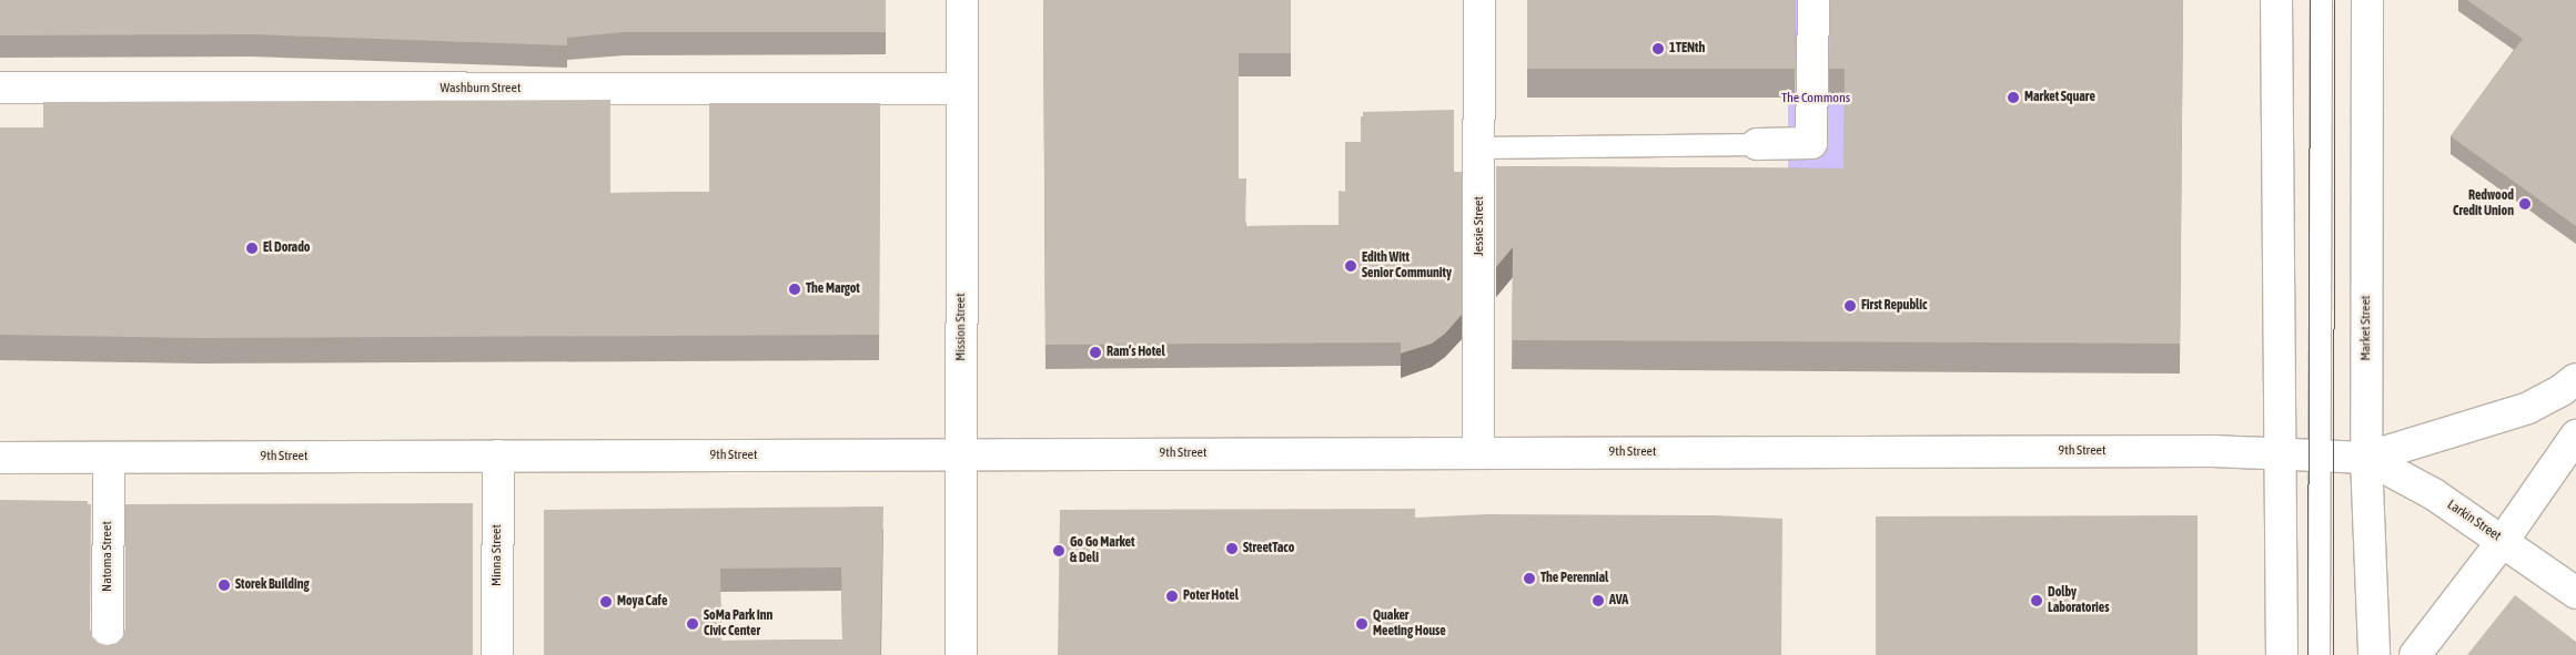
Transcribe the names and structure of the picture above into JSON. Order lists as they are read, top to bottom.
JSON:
{
  "streets": {
    "main road": [
      "Washburn Street",
      "Jessie Street",
      "Mission Street",
      "Market Street",
      "9th Street",
      "Larkin Street",
      "Minna Street",
      "Natoma Street"
    ]
  },
  "crossings": [
    ["Washburn Street", "Mission Street"],
    ["Jessie Street", "9th Street"],
    ["Mission Street", "9th Street"],
    ["Market Street", "9th Street"],
    ["Market Street", "Larkin Street"],
    ["9th Street", "Larkin Street"],
    ["9th Street", "Minna Street"],
    ["9th Street", "Natoma Street"]
  ],
  "parks": ["The Commons"],
  "places": [
    "1TENth",
    "Market Square",
    "Redwood Credit Union",
    "El Dorado",
    "Edith Witt Senior Community",
    "The Margot",
    "First Republic",
    "Ram’s Hotel",
    "StreetTaco",
    "Go Go Market & Deli",
    "The Perennial",
    "Storek Building",
    "Poter Hotel",
    "AVA",
    "Dolby Laboratories",
    "Moya Cafe",
    "SoMa Park Inn Civic Center",
    "Quaker Meeting House"
  ]
}
